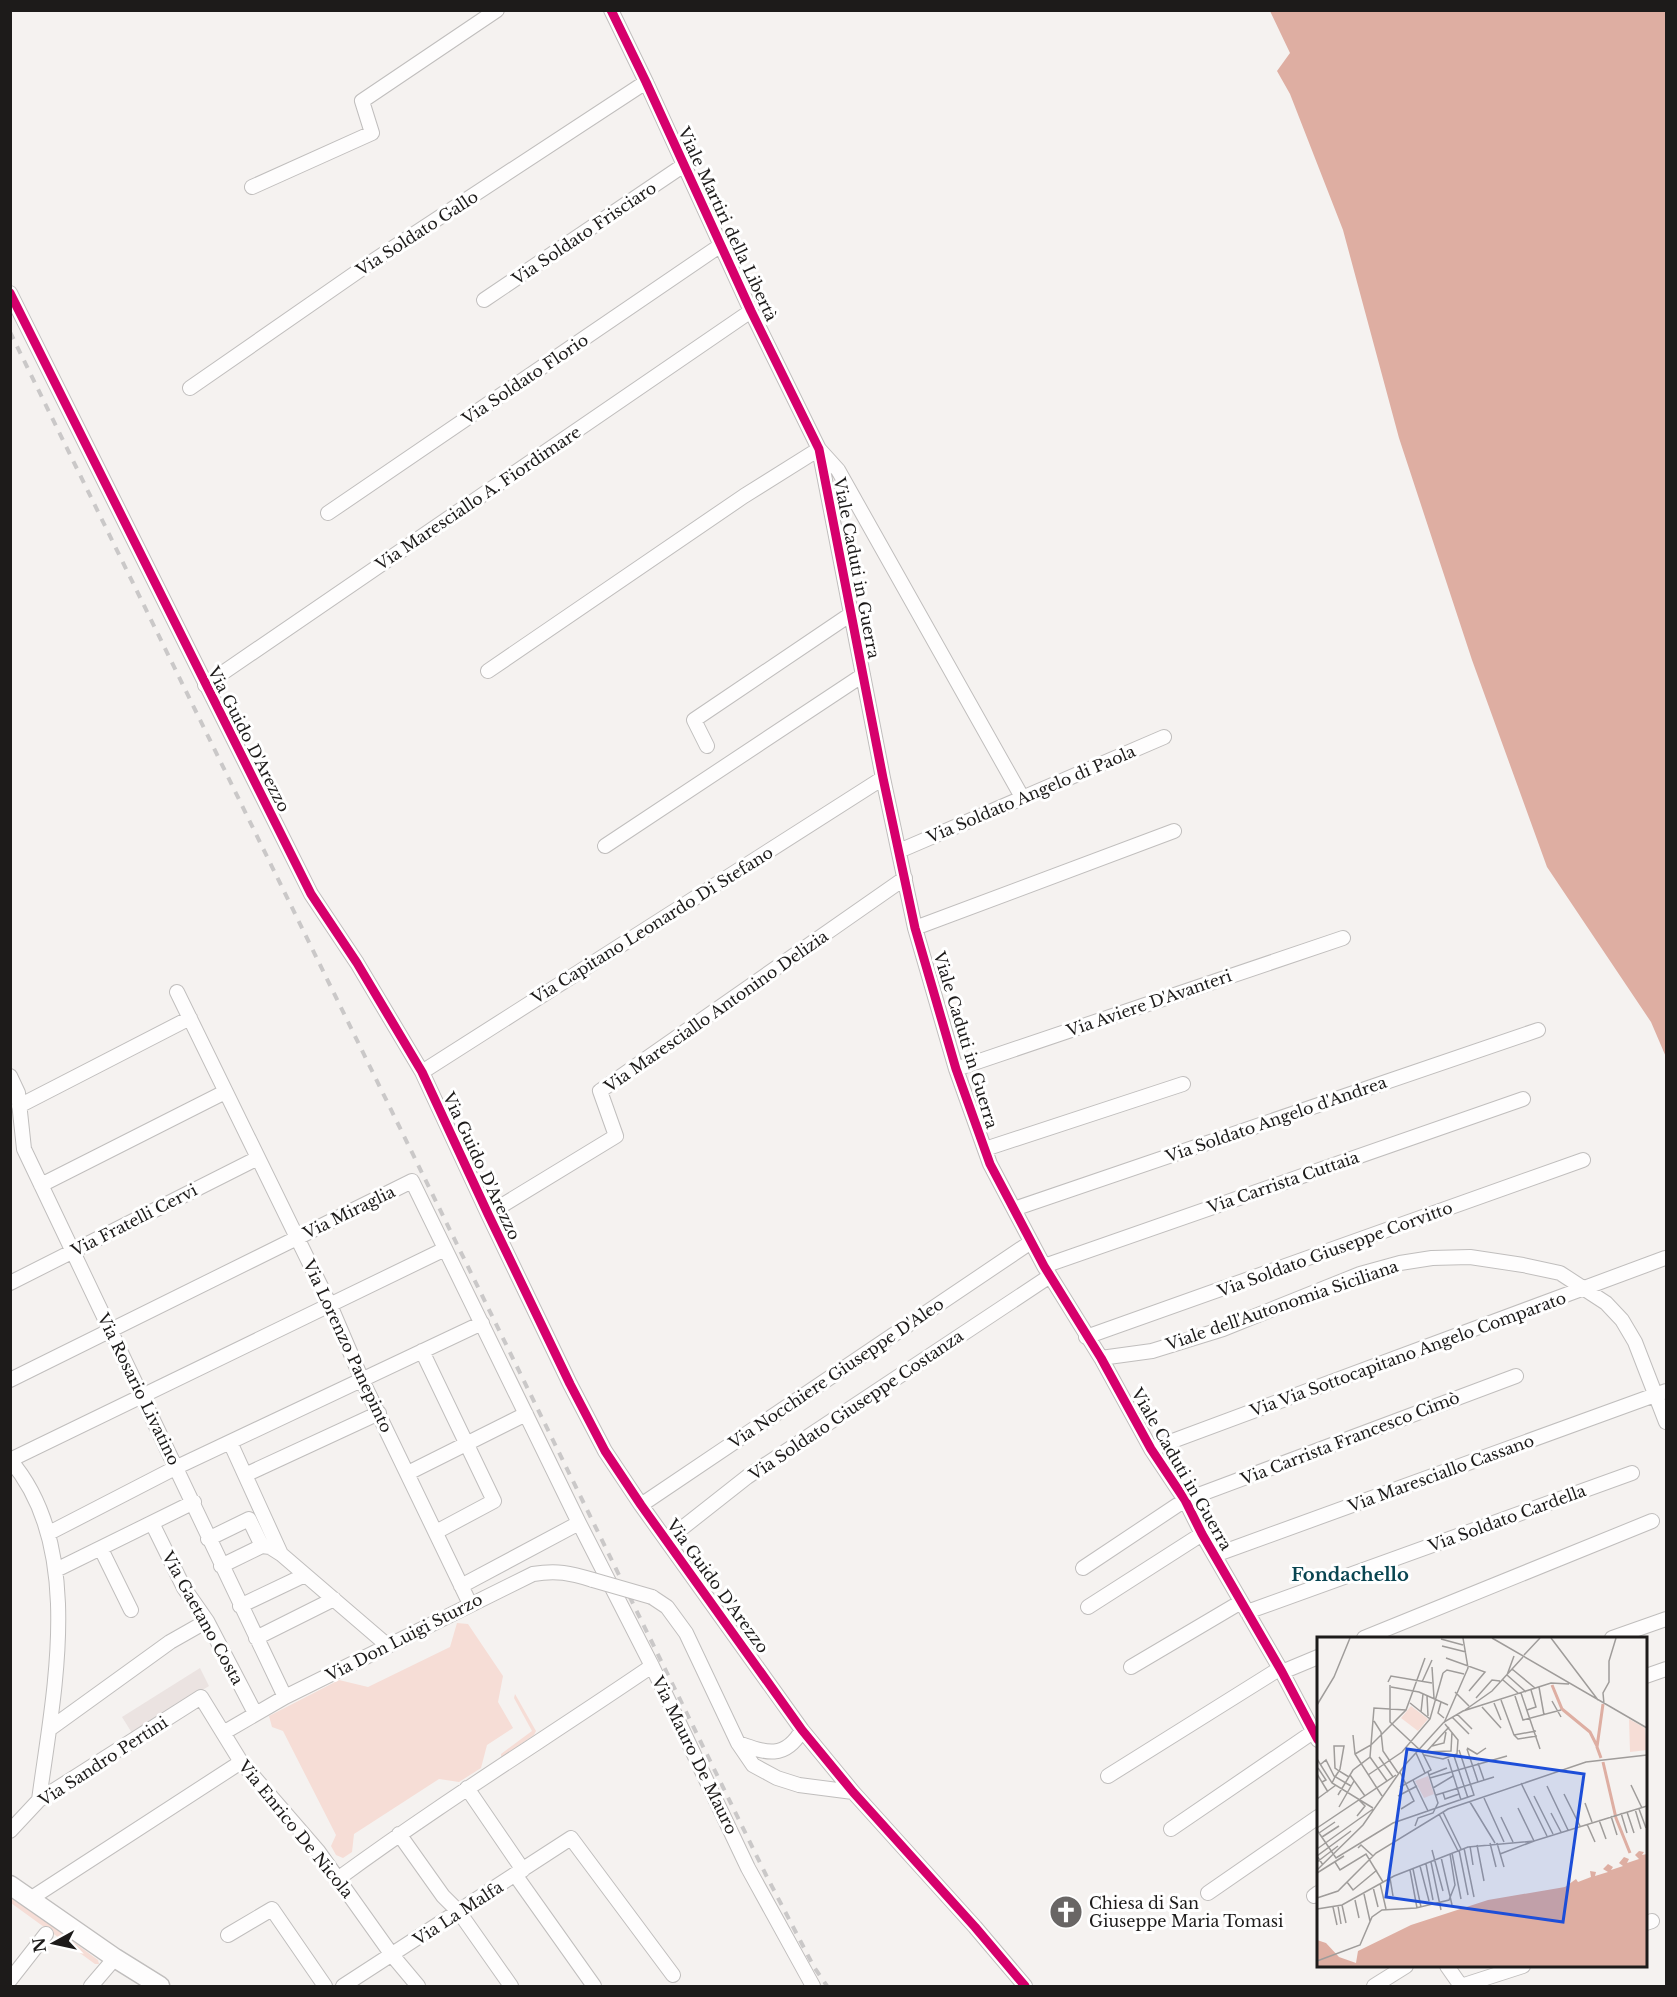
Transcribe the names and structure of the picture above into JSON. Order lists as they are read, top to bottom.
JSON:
{
  "streets": {
    "street": [
      "Viale Martiri della Libertà",
      "Via Soldato Gallo",
      "Via Soldato Frisciaro",
      "Via Soldato Florio",
      "Via Maresciallo A. Fiordimare",
      "Viale Caduti in Guerra",
      "Via Guido D'Arezzo",
      "Via Soldato Angelo di Paola",
      "Via Capitano Leonardo Di Stefano",
      "Via Aviere D'Avanteri",
      "Via Maresciallo Antonino Delizia",
      "Via Soldato Angelo d'Andrea",
      "Via Carrista Cuttaia",
      "Via Miraglia",
      "Via Fratelli Cervi",
      "Via Soldato Giuseppe Corvitto",
      "Viale dell'Autonomia Siciliana",
      "Via Lorenzo Panepinto",
      "Via Via Sottocapitano Angelo Comparato",
      "Via Nocchiere Giuseppe D'Aleo",
      "Via Rosario Livatino",
      "Via Soldato Giuseppe Costanza",
      "Via Carrista Francesco Cimò",
      "Via Maresciallo Cassano",
      "Via Soldato Cardella",
      "Via Gaetano Costa",
      "Via Don Luigi Sturzo",
      "Via Mauro De Mauro",
      "Via Sandro Pertini",
      "Via Enrico De Nicola",
      "Via La Malfa"
    ]
  },
  "crossings": [
    ["Viale Martiri della Libertà", "Via Soldato Gallo"],
    ["Viale Martiri della Libertà", "Via Soldato Frisciaro"],
    ["Viale Martiri della Libertà", "Via Soldato Florio"],
    ["Viale Martiri della Libertà", "Via Maresciallo A. Fiordimare"],
    ["Viale Martiri della Libertà", "Viale Caduti in Guerra"],
    ["Via Maresciallo A. Fiordimare", "Via Guido D'Arezzo"],
    ["Viale Caduti in Guerra", "Via Soldato Angelo di Paola"],
    ["Viale Caduti in Guerra", "Via Capitano Leonardo Di Stefano"],
    ["Viale Caduti in Guerra", "Via Aviere D'Avanteri"],
    ["Viale Caduti in Guerra", "Via Maresciallo Antonino Delizia"],
    ["Viale Caduti in Guerra", "Via Soldato Angelo d'Andrea"],
    ["Viale Caduti in Guerra", "Via Carrista Cuttaia"],
    ["Viale Caduti in Guerra", "Via Soldato Giuseppe Corvitto"],
    ["Viale Caduti in Guerra", "Viale dell'Autonomia Siciliana"],
    ["Viale Caduti in Guerra", "Via Via Sottocapitano Angelo Comparato"],
    ["Viale Caduti in Guerra", "Via Nocchiere Giuseppe D'Aleo"],
    ["Viale Caduti in Guerra", "Via Soldato Giuseppe Costanza"],
    ["Viale Caduti in Guerra", "Via Carrista Francesco Cimò"],
    ["Viale Caduti in Guerra", "Via Maresciallo Cassano"],
    ["Viale Caduti in Guerra", "Via Soldato Cardella"],
    ["Via Guido D'Arezzo", "Via Capitano Leonardo Di Stefano"],
    ["Via Guido D'Arezzo", "Via Maresciallo Antonino Delizia"],
    ["Via Guido D'Arezzo", "Via Nocchiere Giuseppe D'Aleo"],
    ["Via Guido D'Arezzo", "Via Soldato Giuseppe Costanza"],
    ["Via Carrista Cuttaia", "Via Soldato Giuseppe Costanza"],
    ["Via Miraglia", "Via Lorenzo Panepinto"],
    ["Via Miraglia", "Via Rosario Livatino"],
    ["Via Miraglia", "Via Mauro De Mauro"],
    ["Via Fratelli Cervi", "Via Lorenzo Panepinto"],
    ["Via Fratelli Cervi", "Via Rosario Livatino"],
    ["Viale dell'Autonomia Siciliana", "Via Via Sottocapitano Angelo Comparato"],
    ["Viale dell'Autonomia Siciliana", "Via Maresciallo Cassano"],
    ["Via Lorenzo Panepinto", "Via Don Luigi Sturzo"],
    ["Via Rosario Livatino", "Via Don Luigi Sturzo"],
    ["Via Gaetano Costa", "Via Don Luigi Sturzo"],
    ["Via Don Luigi Sturzo", "Via Enrico De Nicola"],
    ["Via Sandro Pertini", "Via Enrico De Nicola"],
    ["Via Enrico De Nicola", "Via La Malfa"]
  ],
  "districts": ["Fondachello"],
  "places": {
    "church": ["Chiesa di San Giuseppe Maria Tomasi"]
  },
  "north": "left"
}
